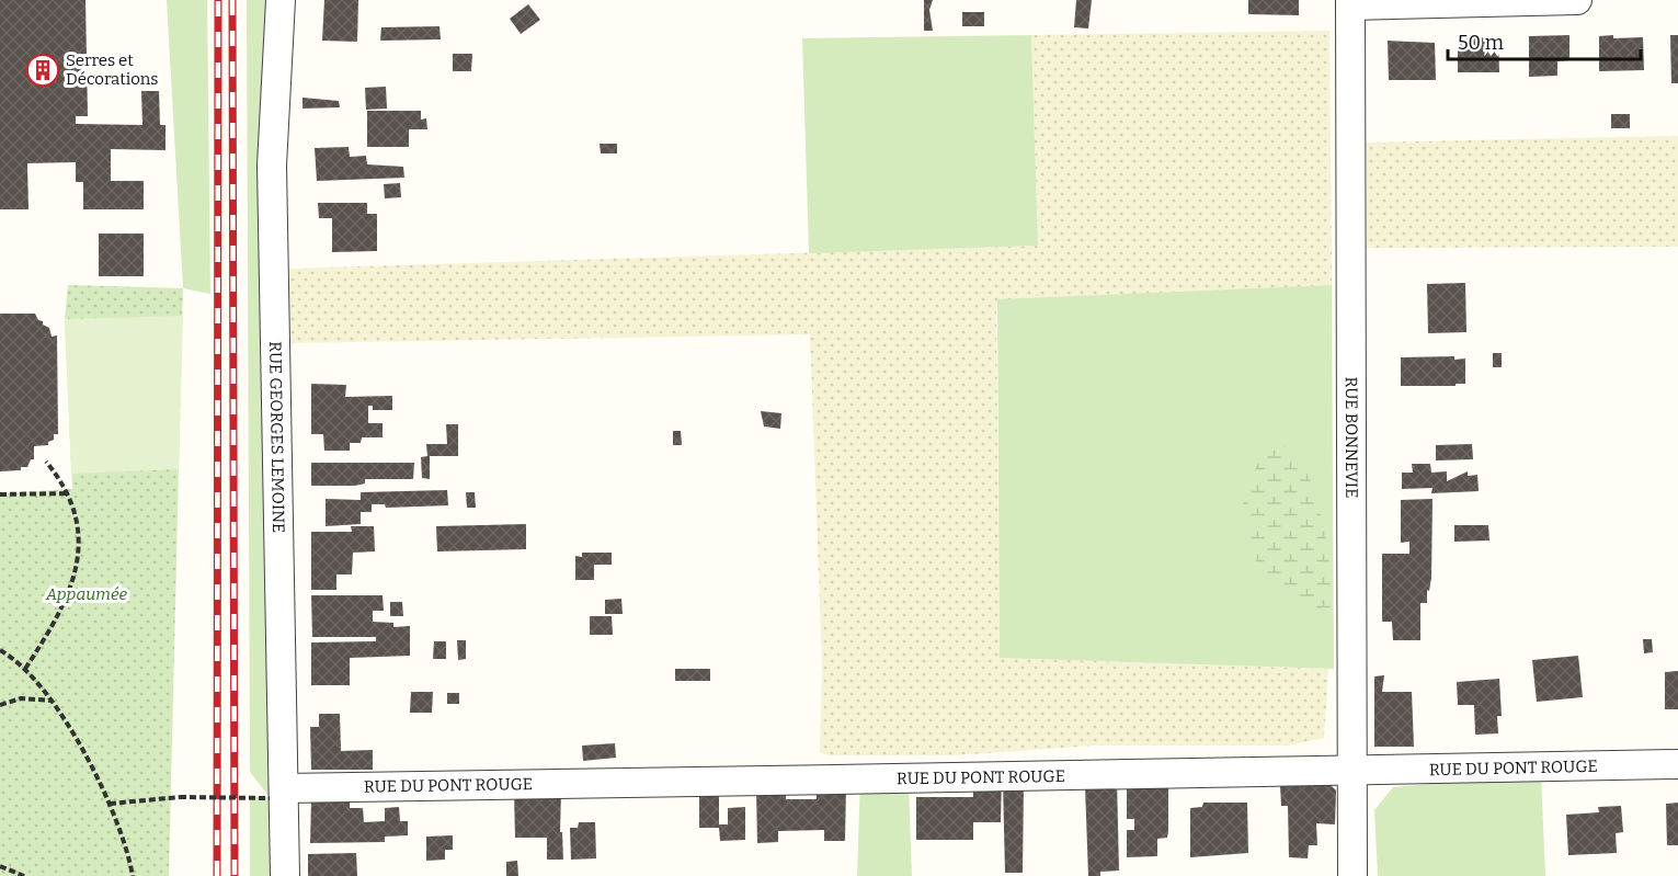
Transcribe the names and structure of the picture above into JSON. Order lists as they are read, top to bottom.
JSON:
{
  "streets": {
    "street": ["RUE GEORGES LEMOINE", "RUE BONNEVIE", "RUE DU PONT ROUGE"]
  },
  "crossings": [
    ["RUE GEORGES LEMOINE", "RUE DU PONT ROUGE"],
    ["RUE BONNEVIE", "RUE DU PONT ROUGE"]
  ],
  "parks": ["Appaumée"],
  "places": {
    "building": ["Serres et Décorations"]
  },
  "scale_bar": "50 m"
}
